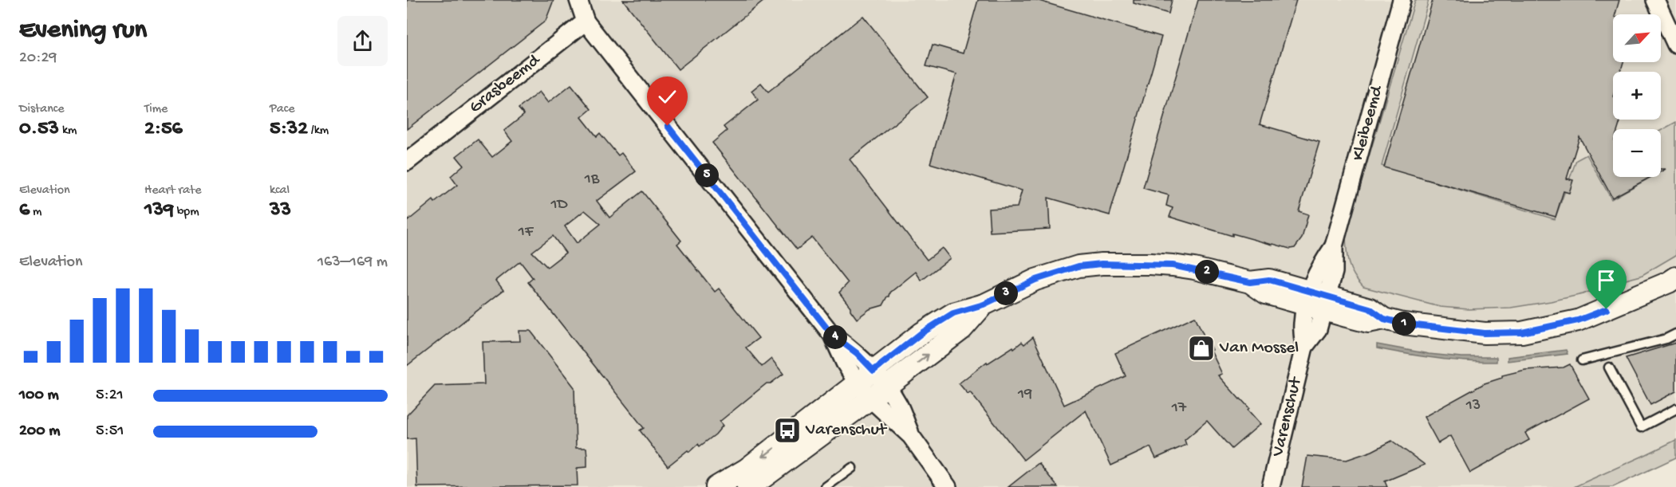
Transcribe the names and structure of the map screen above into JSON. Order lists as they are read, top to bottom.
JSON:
{
  "streets": {
    "street": ["Grasbeemd", "Kleibeemd", "Varenschut"]
  },
  "crossings": [
    ["Kleibeemd", "Varenschut"]
  ],
  "places": {
    "shop": ["Van Mossel"],
    "bus stop": ["Varenschut"]
  },
  "house_numbers": [
    "1B",
    "1D",
    "1F",
    "19",
    "13",
    "17"
  ],
  "north": "top right",
  "page": {
    "heading": ["Evening run", "20:29"],
    "map_buttons": ["+", "−"],
    "stats": [
      ["Distance", "0.53 km"],
      ["Time", "2:56"],
      ["Pace", "5:32 /km"],
      ["Elevation", "6 m"],
      ["Heart rate", "139 bpm"],
      ["kcal", "33"]
    ],
    "pins": [
      "5",
      "2",
      "3",
      "1",
      "4"
    ],
    "chart": ["Elevation", "163–169 m"],
    "list": [
      {
        "name": "100 m",
        "note": "5:21"
      },
      {
        "name": "200 m",
        "note": "5:51"
      }
    ]
  }
}
